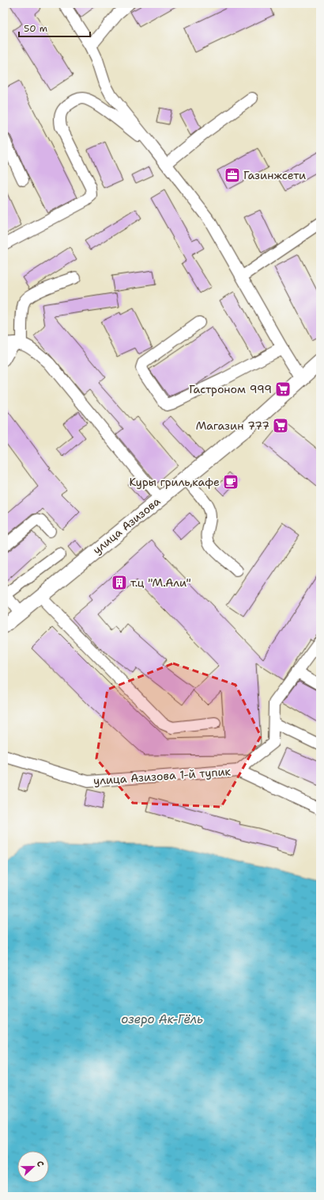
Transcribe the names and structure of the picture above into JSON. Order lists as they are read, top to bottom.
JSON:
{
  "streets": {
    "main road": ["улица Азизова"],
    "street": ["улица Азизова 1-й тупик"]
  },
  "water": ["озеро Ак-Гёль"],
  "places": {
    "office": ["Газинжсети"],
    "supermarket": ["Гастроном 999", "Магазин 777"],
    "cafe": ["Куры гриль,кафе"],
    "building": ["т.ц \"М.Али\""]
  },
  "scale_bar": "50 m",
  "north": "right"
}
